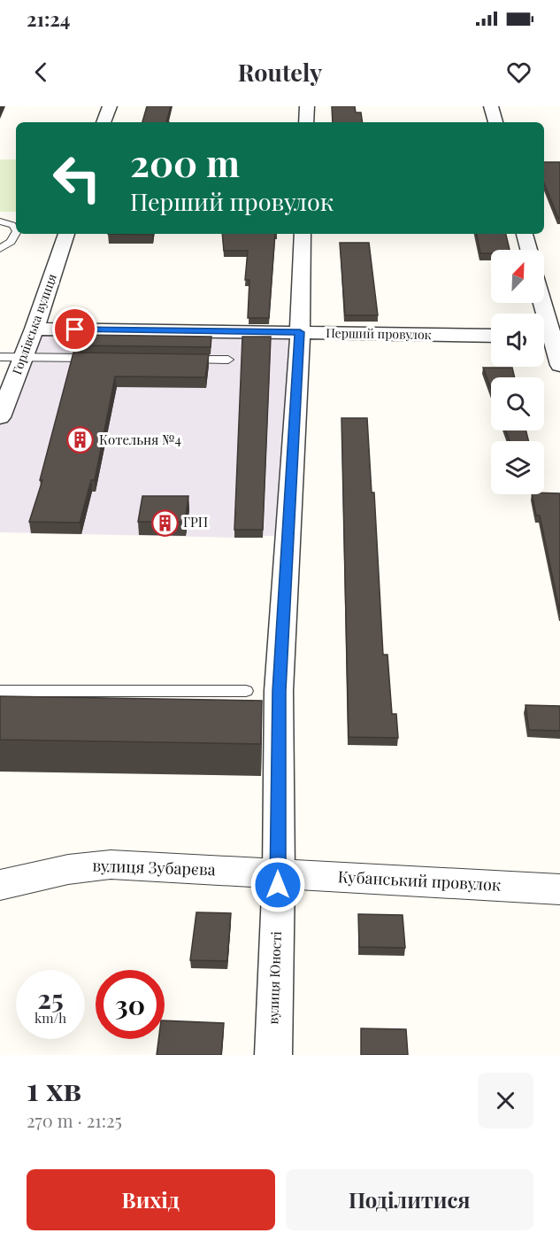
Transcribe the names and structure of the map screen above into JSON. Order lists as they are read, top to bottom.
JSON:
{
  "streets": {
    "street": [
      "Горлівська вулиця",
      "Перший провулок",
      "вулиця Зубарєва",
      "Кубанський провулок",
      "вулиця Юності"
    ]
  },
  "crossings": [
    ["Горлівська вулиця", "Перший провулок"],
    ["Перший провулок", "вулиця Юності"],
    ["вулиця Зубарєва", "Кубанський провулок"],
    ["вулиця Зубарєва", "вулиця Юності"],
    ["Кубанський провулок", "вулиця Юності"]
  ],
  "places": {
    "building": ["Котельня №4", "ГРП"]
  },
  "north": "top right",
  "page": {
    "status": "21:24",
    "header": "Routely",
    "turn": ["200 m", "Перший провулок"],
    "speed": "25 km/h",
    "limit": "30",
    "heading": ["1 хв", "270 m · 21:25"],
    "buttons": ["Вихід", "Поділитися"]
  }
}
